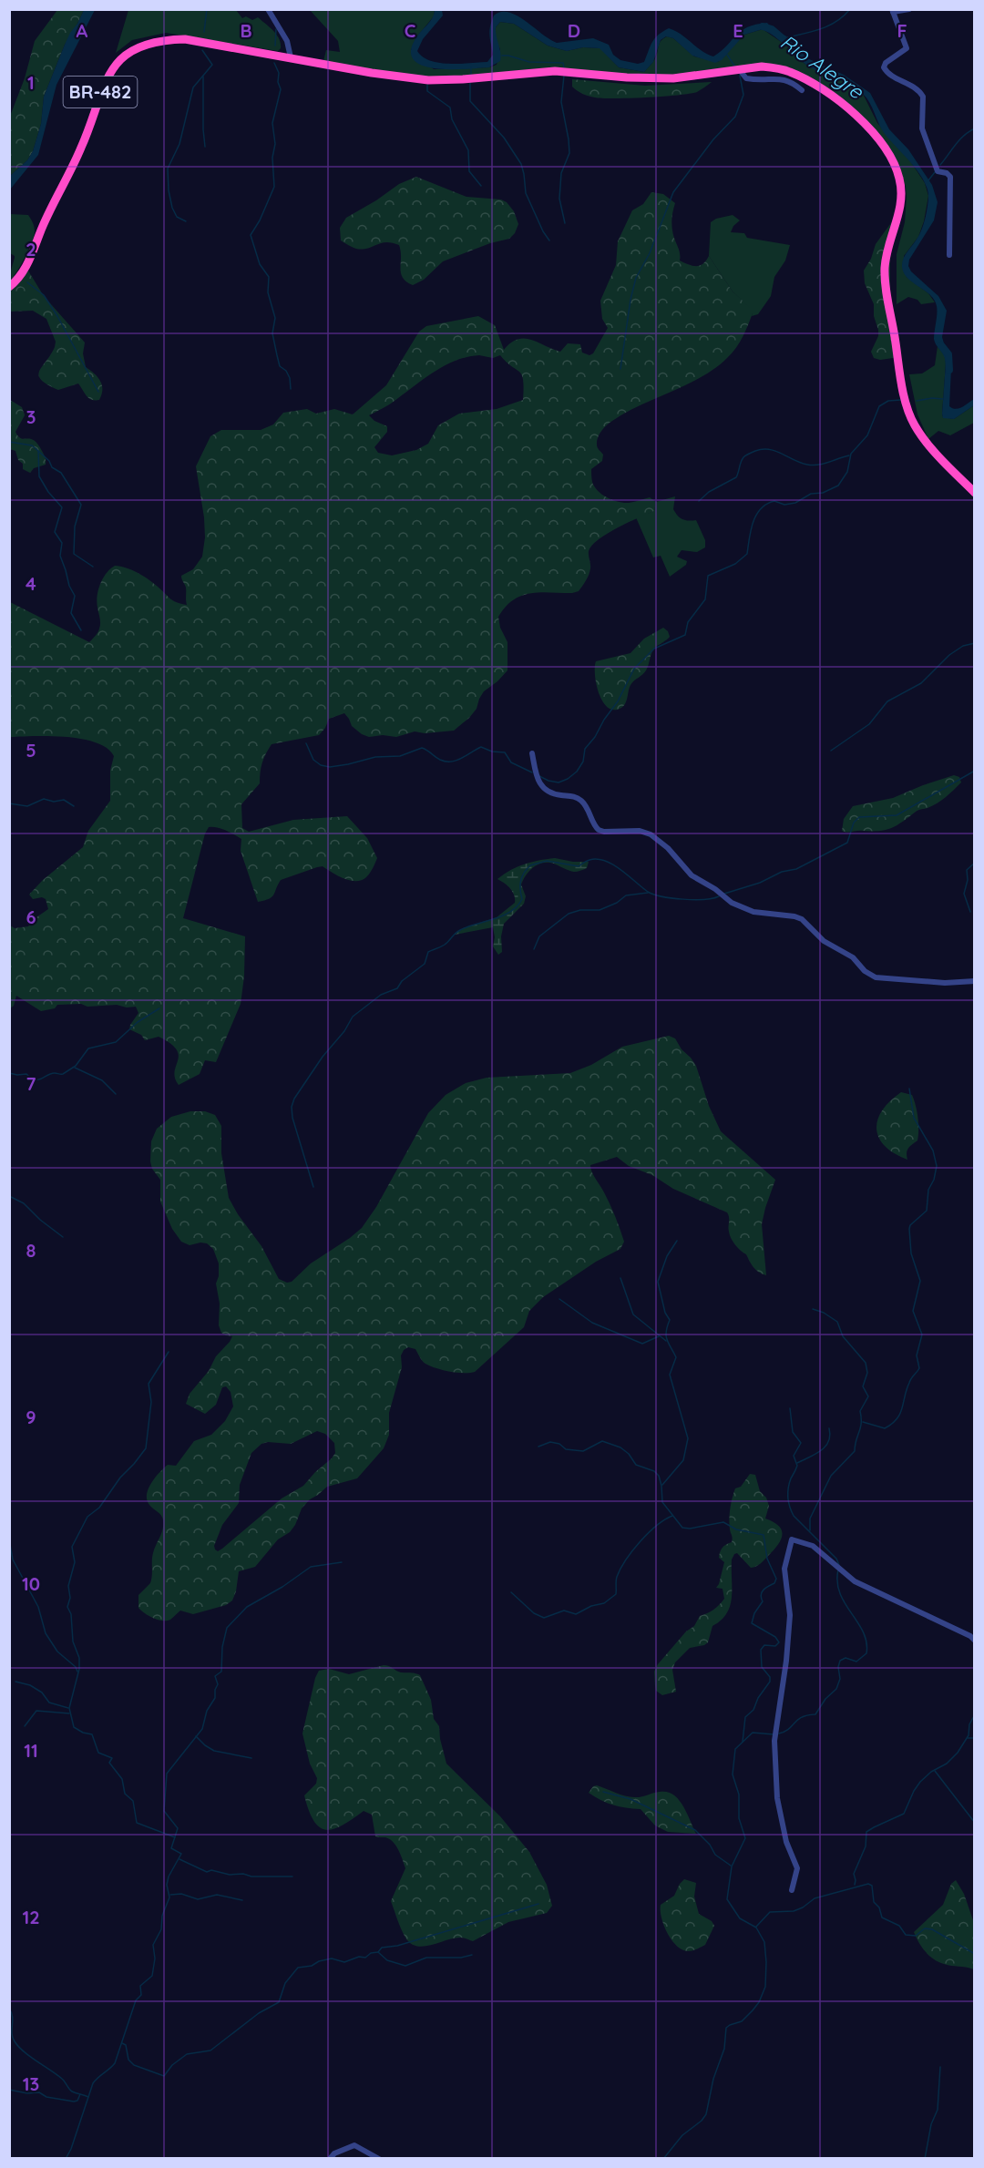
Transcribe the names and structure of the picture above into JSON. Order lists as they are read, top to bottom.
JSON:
{
  "streets": {
    "highway": ["BR-482"]
  },
  "water": ["Rio Alegre"],
  "grid": {
    "columns": [
      "A",
      "B",
      "C",
      "D",
      "E",
      "F"
    ],
    "rows": [
      "1",
      "2",
      "3",
      "4",
      "5",
      "6",
      "7",
      "8",
      "9",
      "10",
      "11",
      "12",
      "13"
    ]
  }
}
